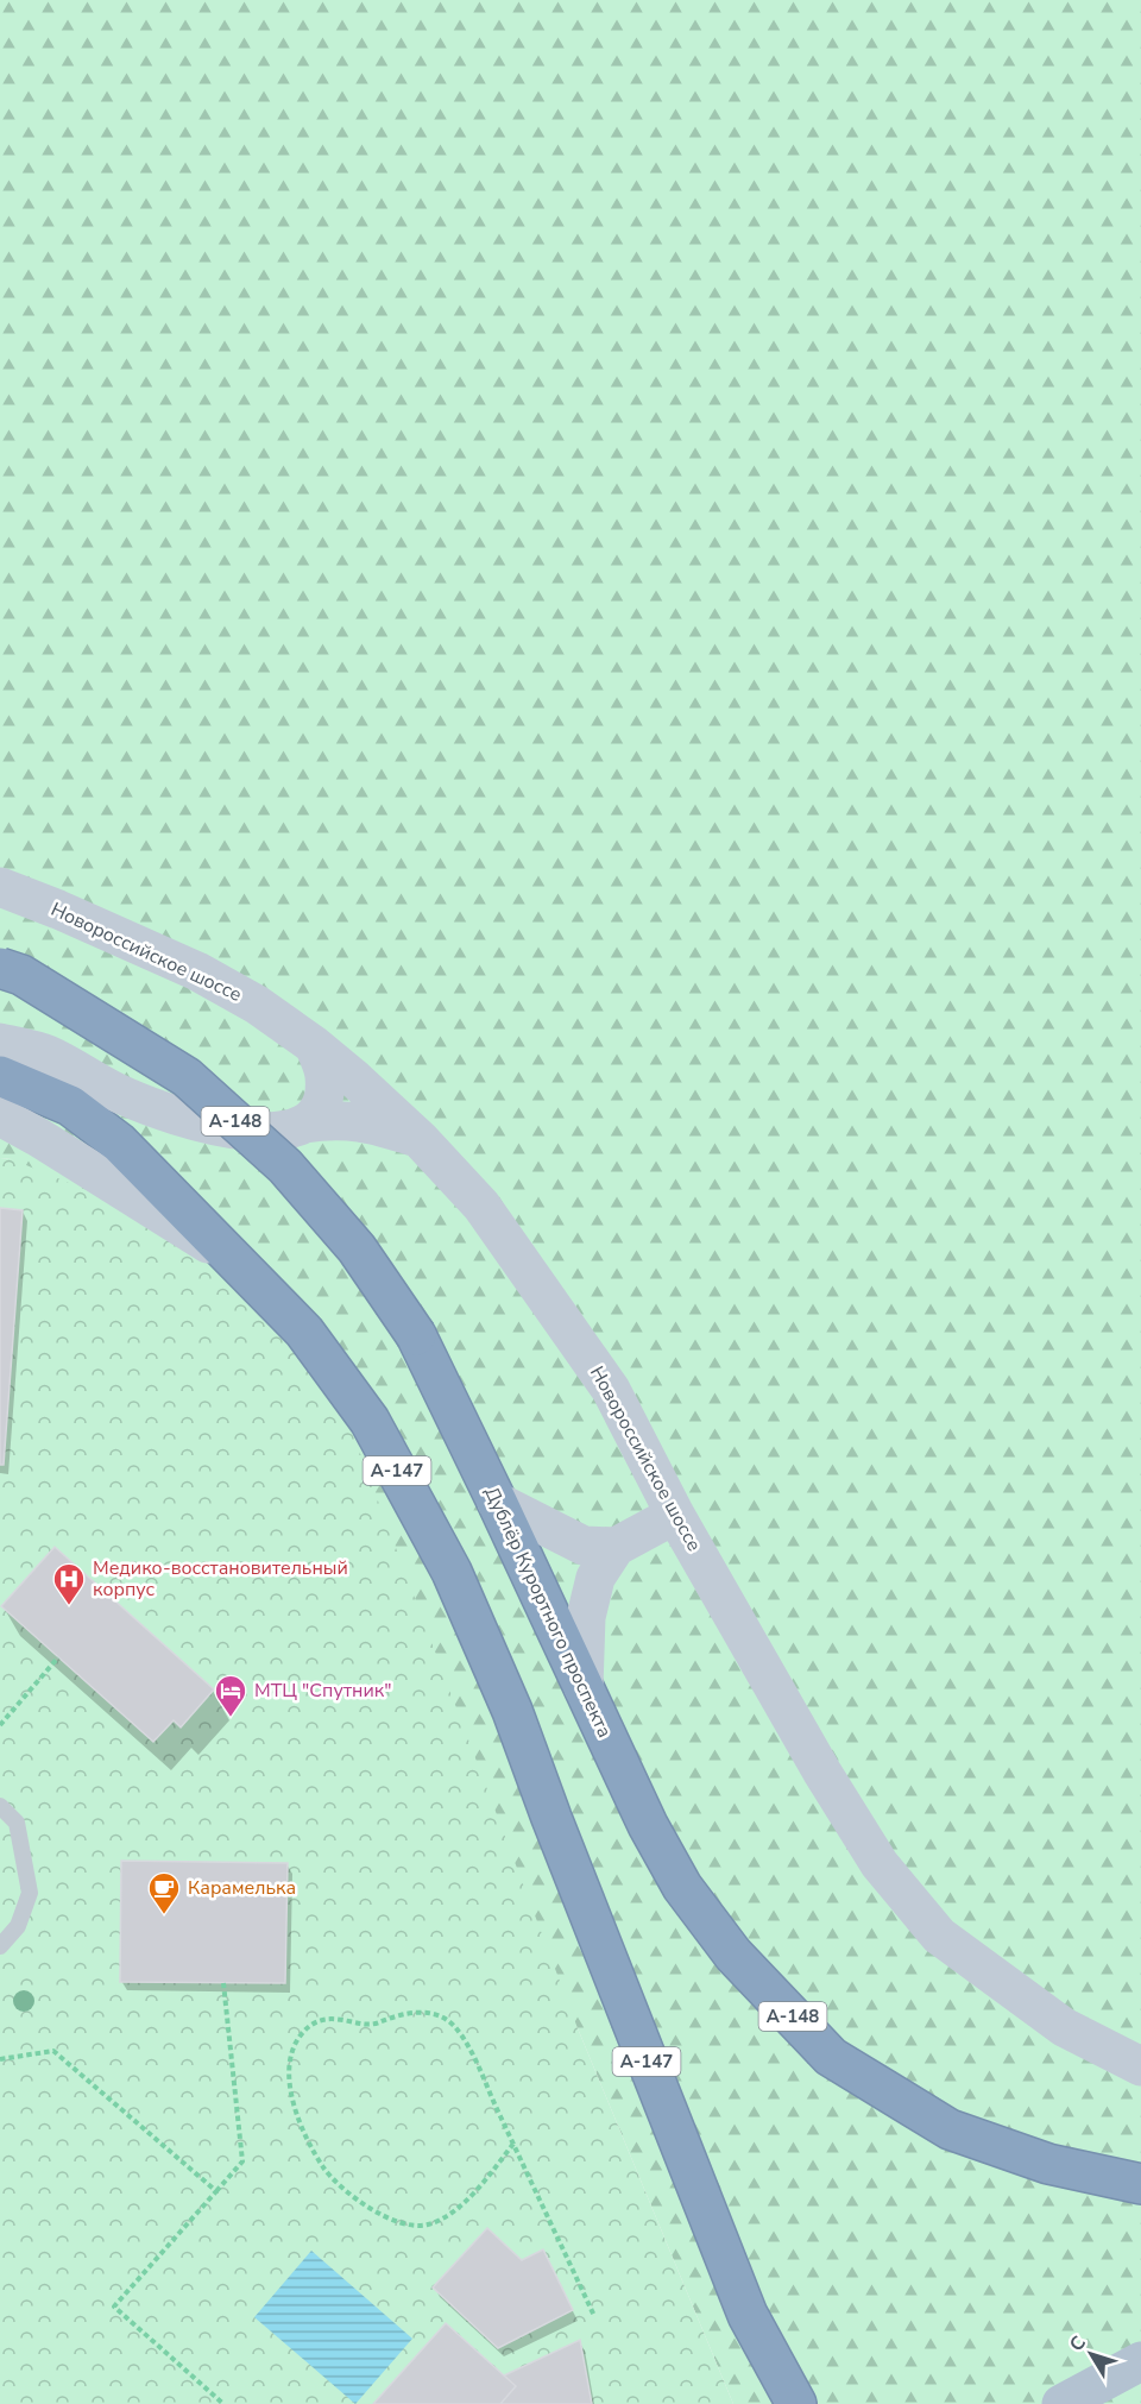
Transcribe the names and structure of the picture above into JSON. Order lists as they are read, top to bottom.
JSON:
{
  "streets": {
    "highway": ["А-148", "А-147", "Дублёр Курортного проспекта"],
    "street": ["Новороссийское шоссе"]
  },
  "crossings": [
    ["Новороссийское шоссе", "А-148"],
    ["А-148", "Дублёр Курортного проспекта"]
  ],
  "places": {
    "hospital": ["Медико-восстановительный корпус"],
    "hotel": ["МТЦ \"Спутник\""],
    "cafe": ["Карамелька"]
  },
  "north": "top left"
}
